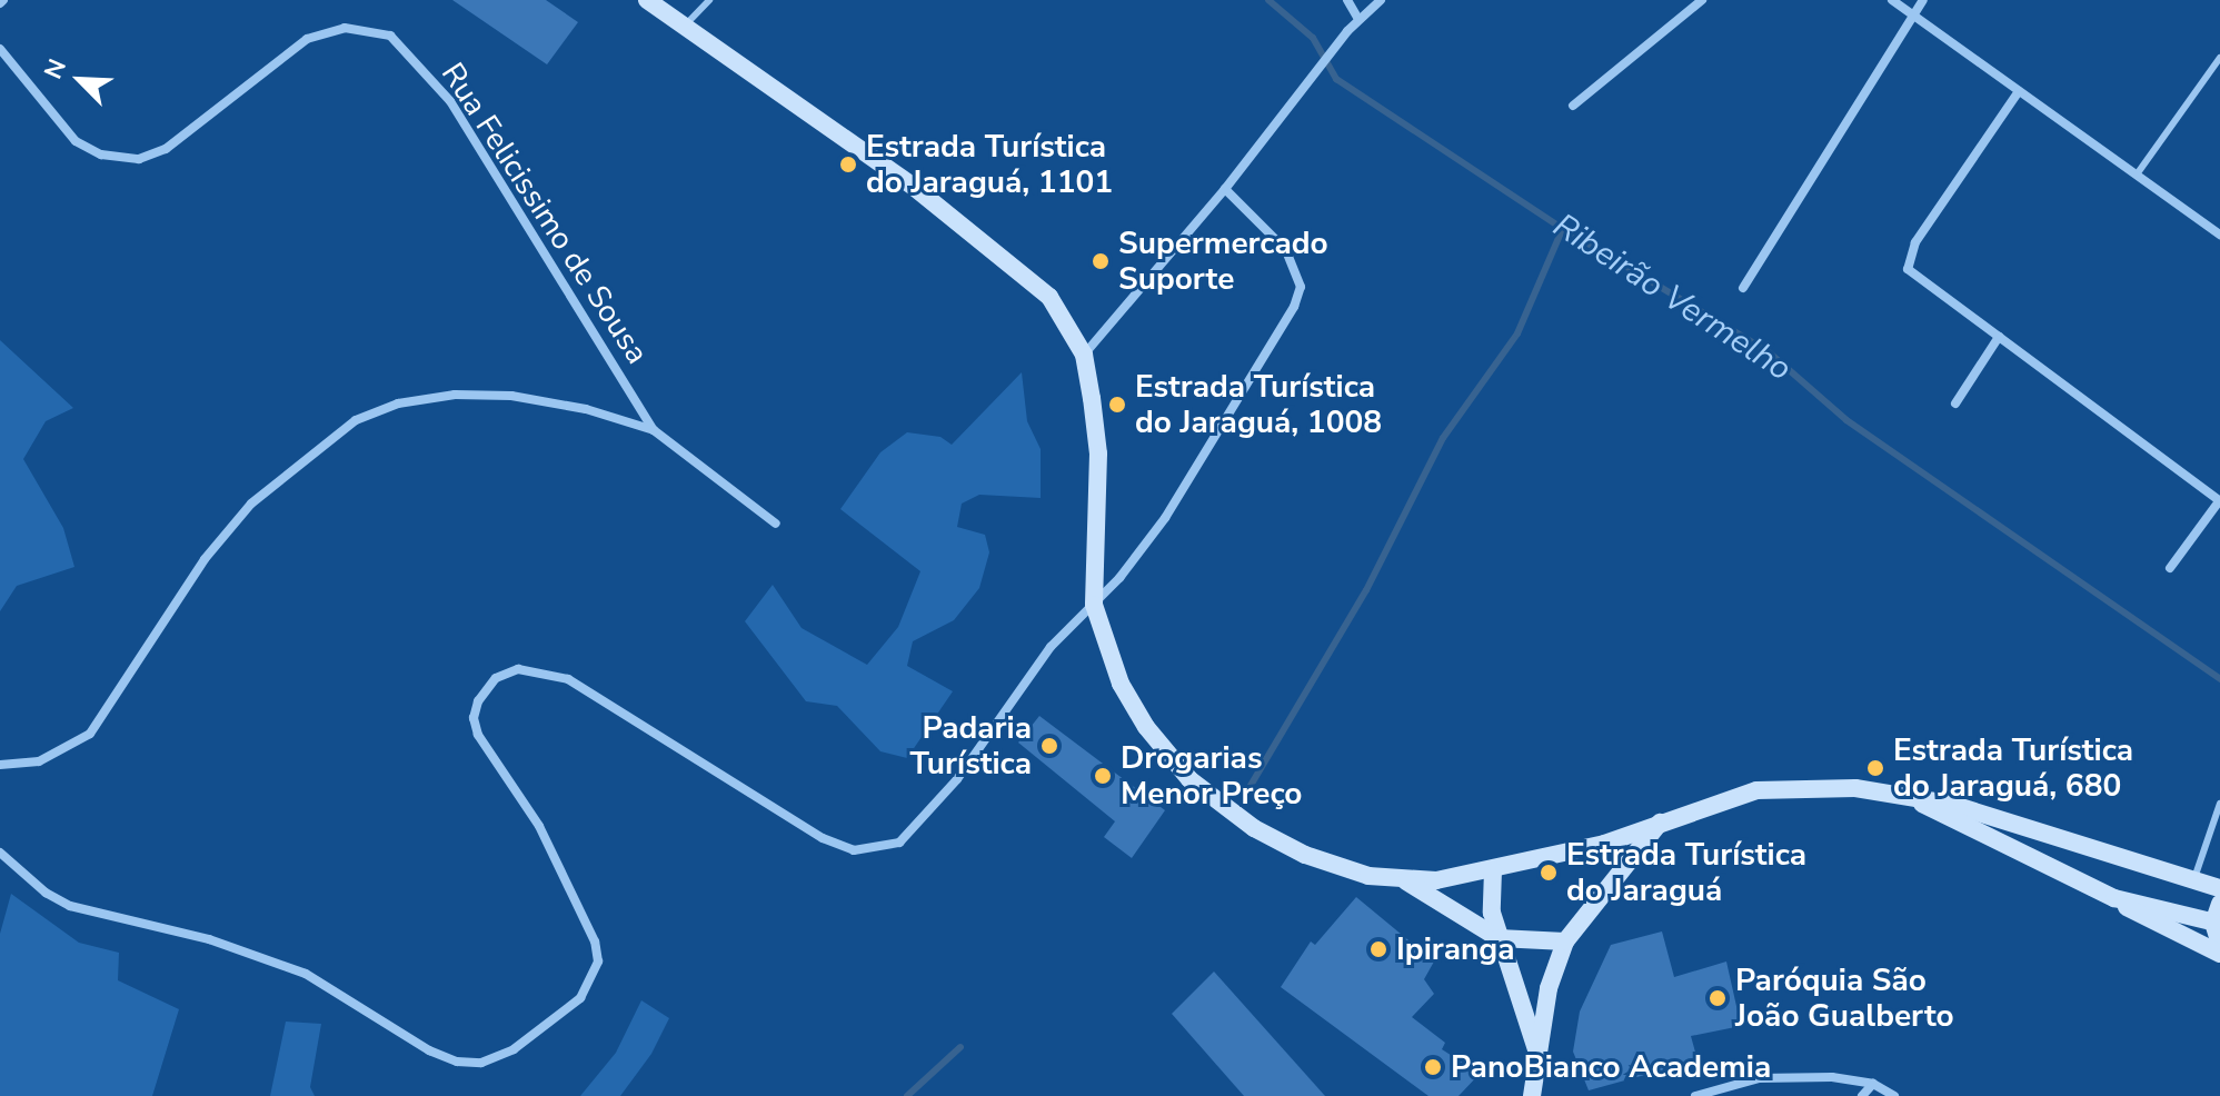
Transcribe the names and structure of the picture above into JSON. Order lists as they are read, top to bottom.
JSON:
{
  "streets": {
    "street": ["Rua Felicissimo de Sousa"]
  },
  "water": ["Ribeirão Vermelho"],
  "places": [
    "Estrada Turística do Jaraguá, 1101",
    "Supermercado Suporte",
    "Estrada Turística do Jaraguá, 1008",
    "Padaria Turística",
    "Estrada Turística do Jaraguá, 680",
    "Drogarias Menor Preço",
    "Estrada Turística do Jaraguá",
    "Ipiranga",
    "Paróquia São João Gualberto",
    "PanoBianco Academia"
  ],
  "north": "top left"
}
